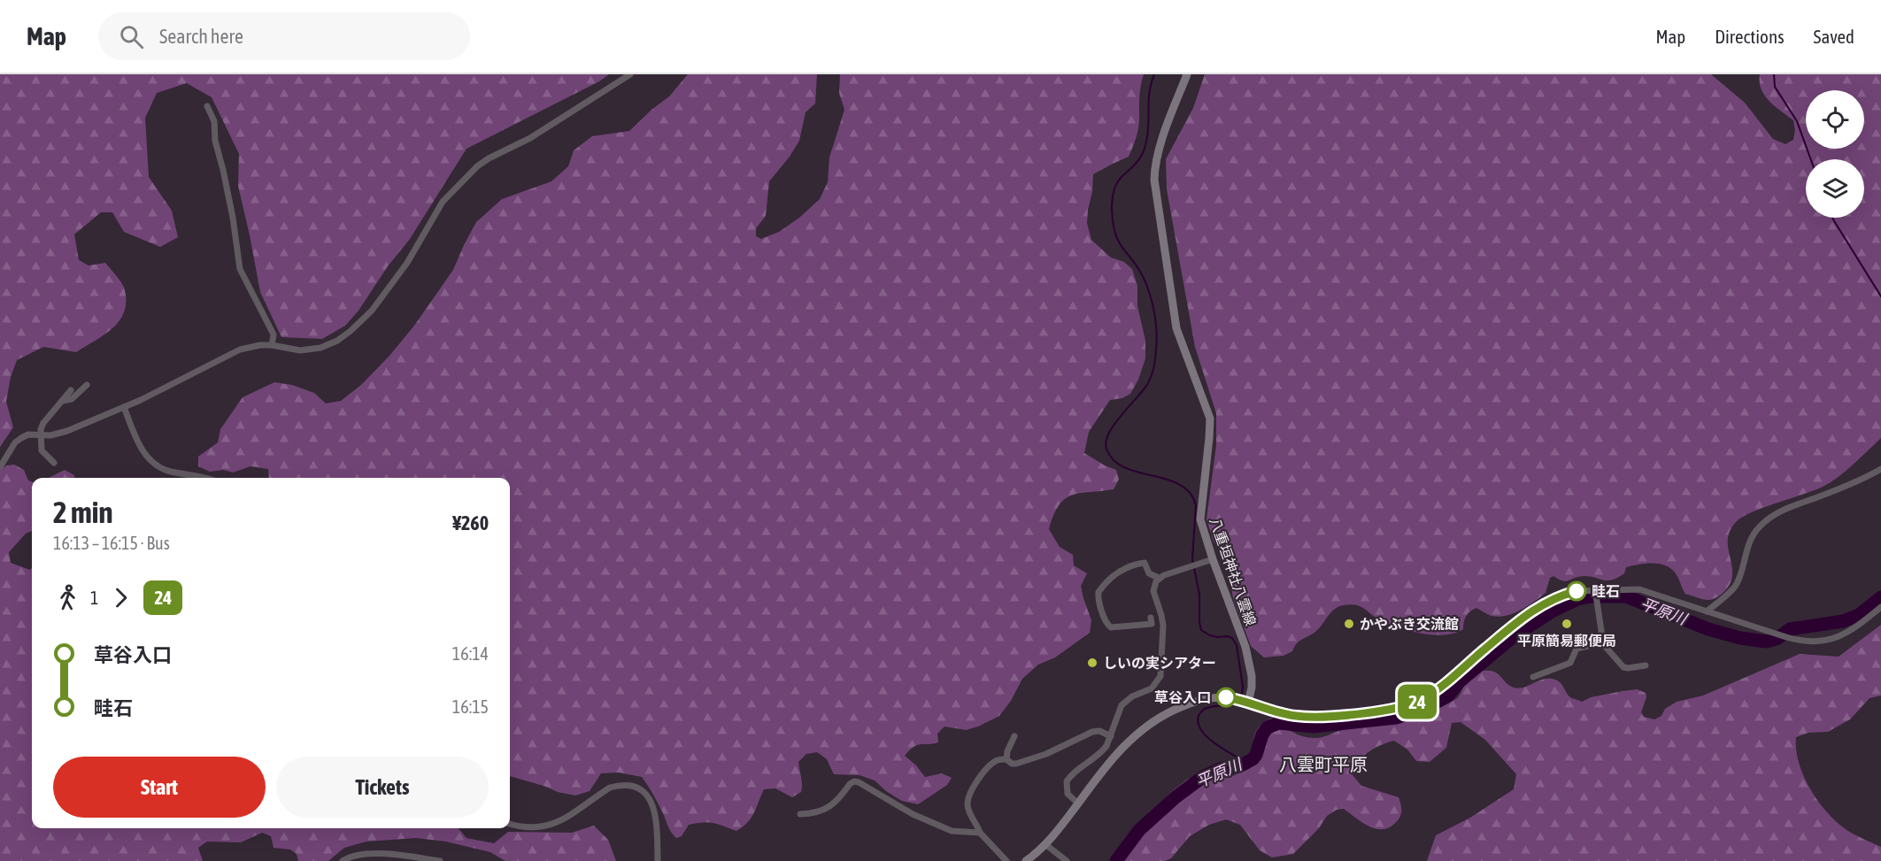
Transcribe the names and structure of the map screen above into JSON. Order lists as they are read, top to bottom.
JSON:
{
  "streets": {
    "main road": ["八重垣神社八雲線"]
  },
  "districts": ["八雲町平原"],
  "water": ["平原川"],
  "places": [
    "畦石",
    "かやぶき交流館",
    "平原簡易郵便局",
    "しいの実シアター",
    "草谷入口"
  ],
  "lines": ["bus line 24"],
  "page": {
    "header": "Map",
    "search": "Search here",
    "nav": ["Map", "Directions", "Saved"],
    "on_map": "24",
    "heading": ["2 min", "16:13 – 16:15 · Bus", "¥260"],
    "legs": ["1", "24"],
    "list": [
      {
        "name": "草谷入口",
        "value": "16:14"
      },
      {
        "name": "畦石",
        "value": "16:15"
      }
    ],
    "buttons": ["Start", "Tickets"]
  }
}
